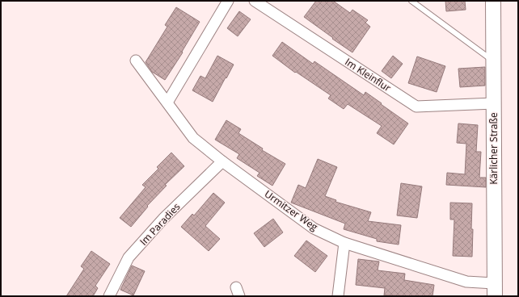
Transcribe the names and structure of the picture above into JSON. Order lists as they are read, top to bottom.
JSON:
{
  "streets": {
    "street": [
      "Im Kleinflur",
      "Kärlicher Straße",
      "Urmitzer Weg",
      "Im Paradies"
    ]
  },
  "crossings": [
    ["Im Kleinflur", "Kärlicher Straße"],
    ["Kärlicher Straße", "Urmitzer Weg"],
    ["Urmitzer Weg", "Im Paradies"]
  ]
}
